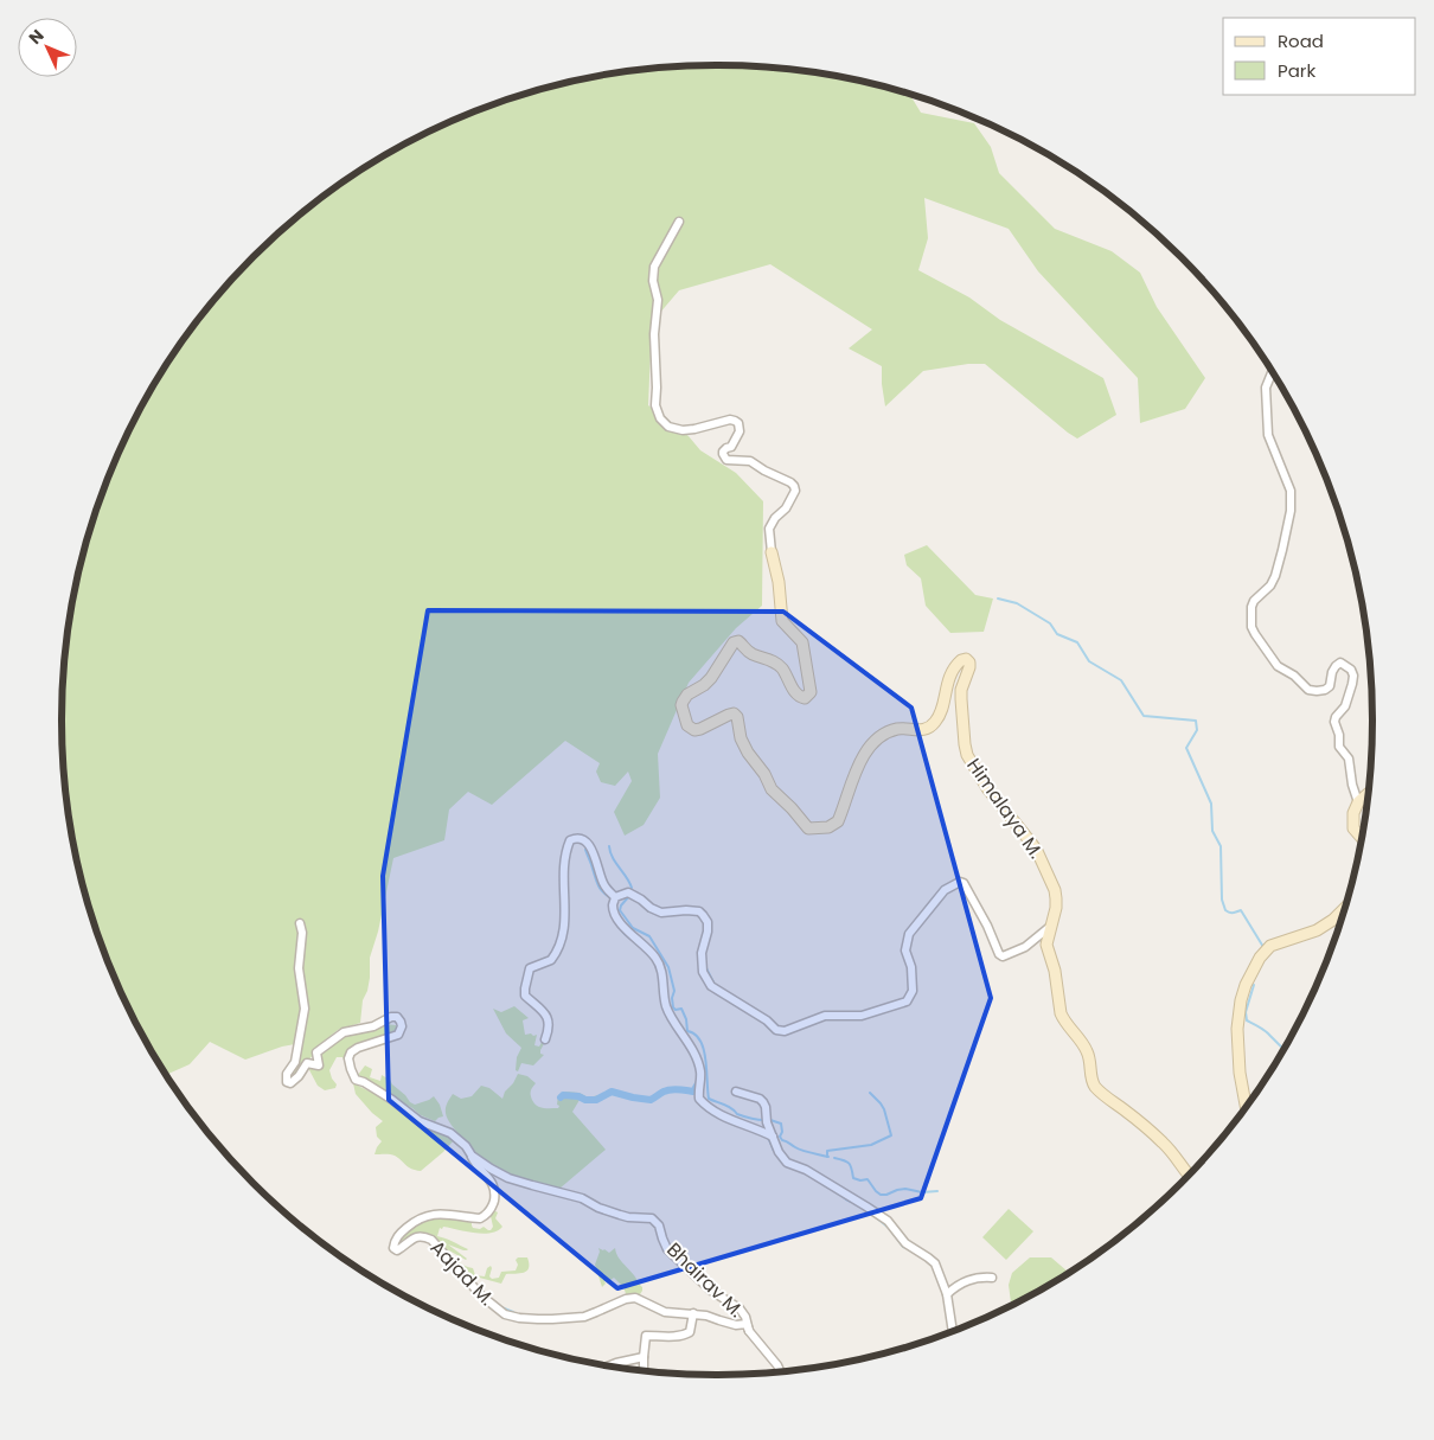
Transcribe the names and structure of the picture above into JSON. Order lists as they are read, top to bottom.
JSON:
{
  "streets": {
    "street": ["Himalaya M.", "Aajad M.", "Bhairav M."]
  },
  "crossings": [
    ["Aajad M.", "Bhairav M."]
  ],
  "legend": ["Road", "Park"],
  "north": "top left"
}
